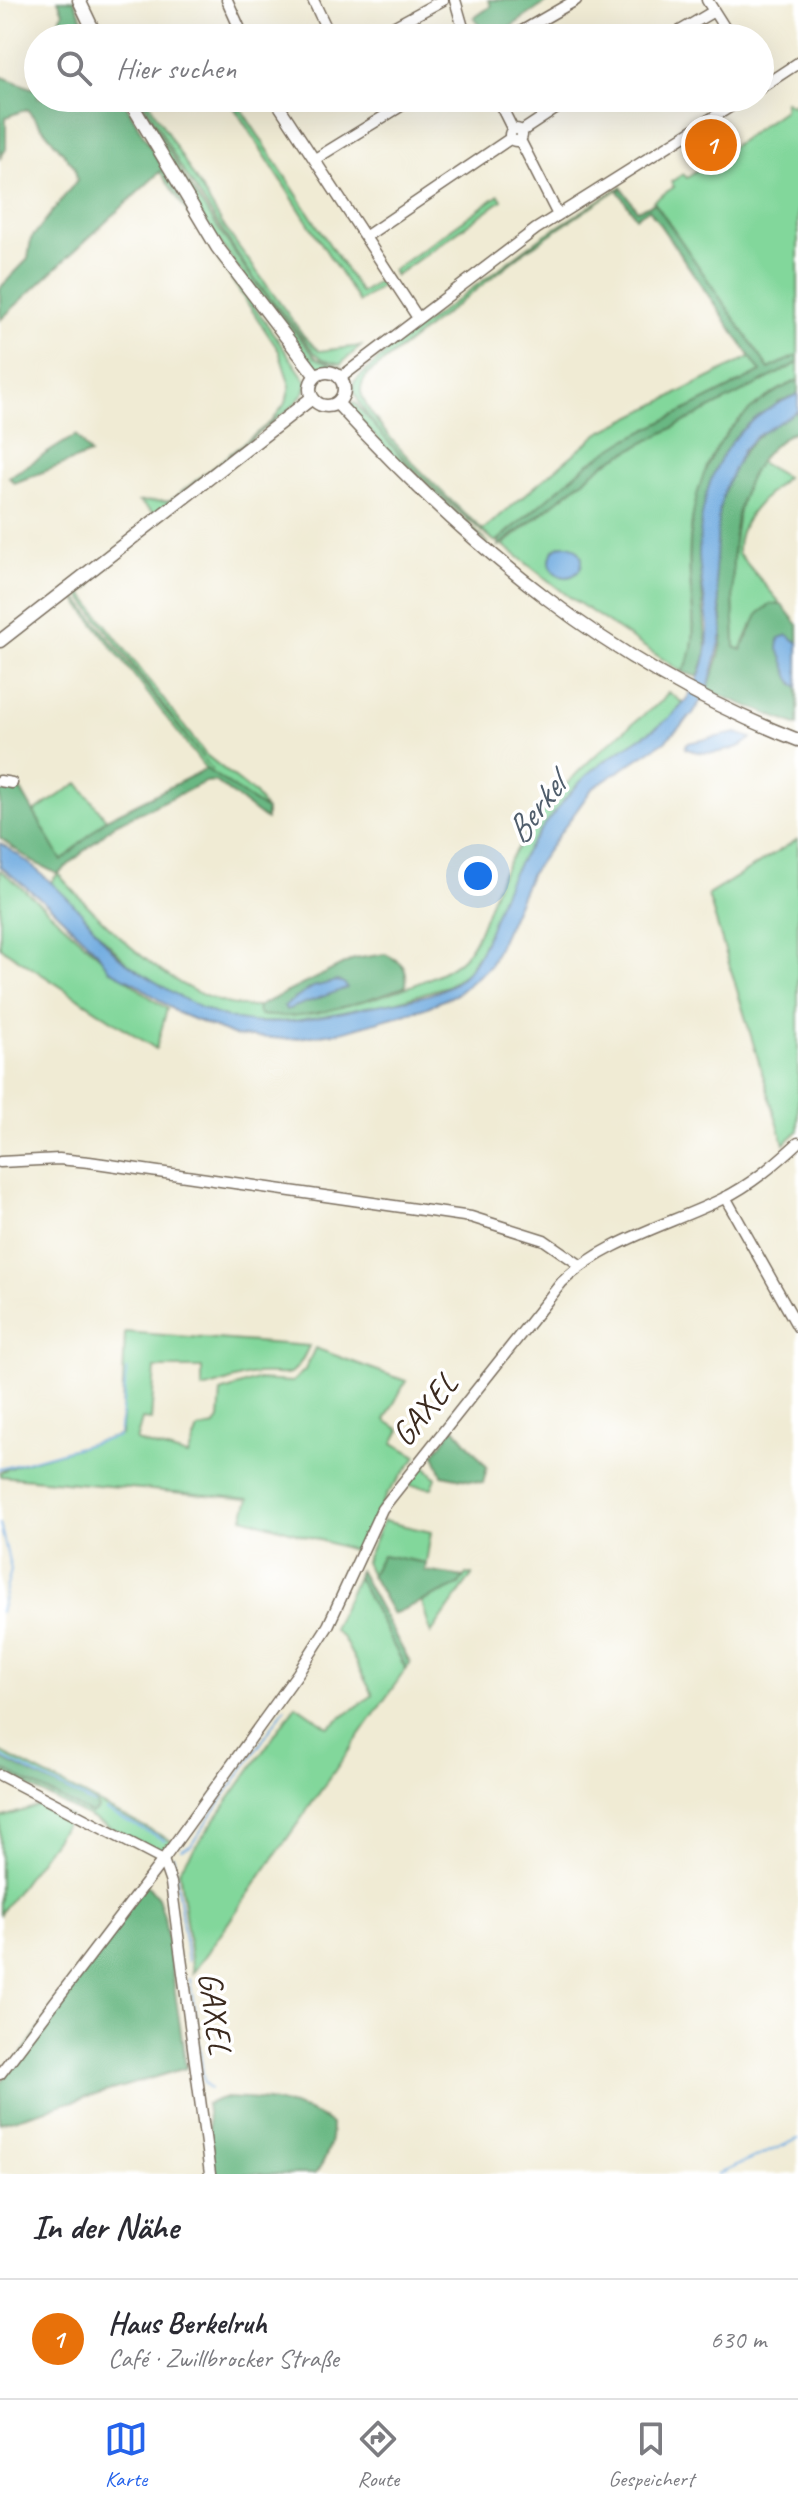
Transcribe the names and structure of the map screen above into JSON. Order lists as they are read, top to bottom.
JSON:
{
  "streets": {
    "street": ["GAXEL"]
  },
  "water": ["Berkel"],
  "page": {
    "search": "Hier suchen",
    "pins": "1",
    "heading": "In der Nähe",
    "list": [
      {
        "mark": "1",
        "name": "Haus Berkelruh",
        "note": "Café · Zwillbrocker Straße",
        "value": "630 m"
      }
    ],
    "nav": ["Karte", "Route", "Gespeichert"]
  }
}
